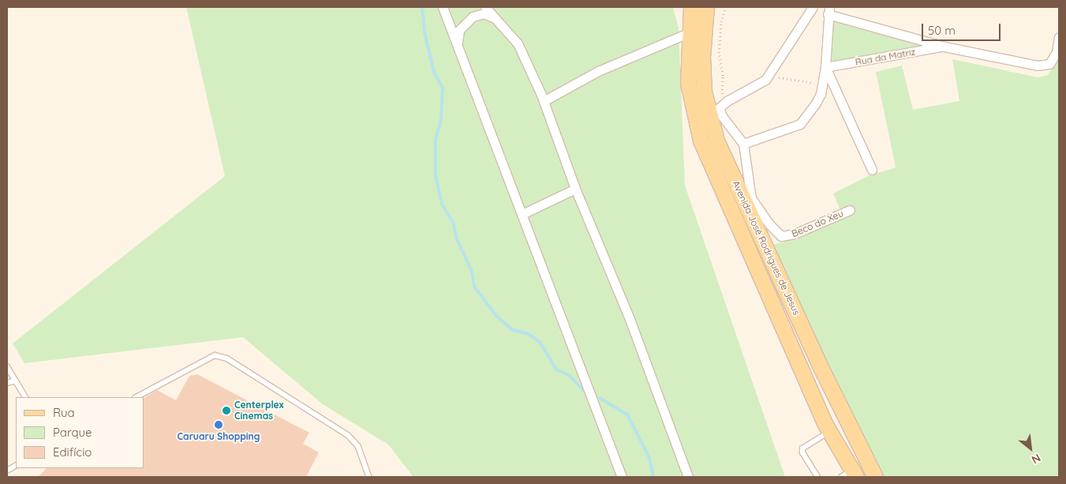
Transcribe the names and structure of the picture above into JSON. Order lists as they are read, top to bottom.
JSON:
{
  "streets": {
    "main road": ["Avenida José Rodrigues de Jesus"],
    "street": ["Rua da Matriz", "Beco do Xeu"]
  },
  "crossings": [
    ["Beco do Xeu", "Avenida José Rodrigues de Jesus"]
  ],
  "places": ["Centerplex Cinemas", "Caruaru Shopping"],
  "legend": ["Rua", "Parque", "Edifício"],
  "scale_bar": "50 m",
  "north": "bottom right"
}
